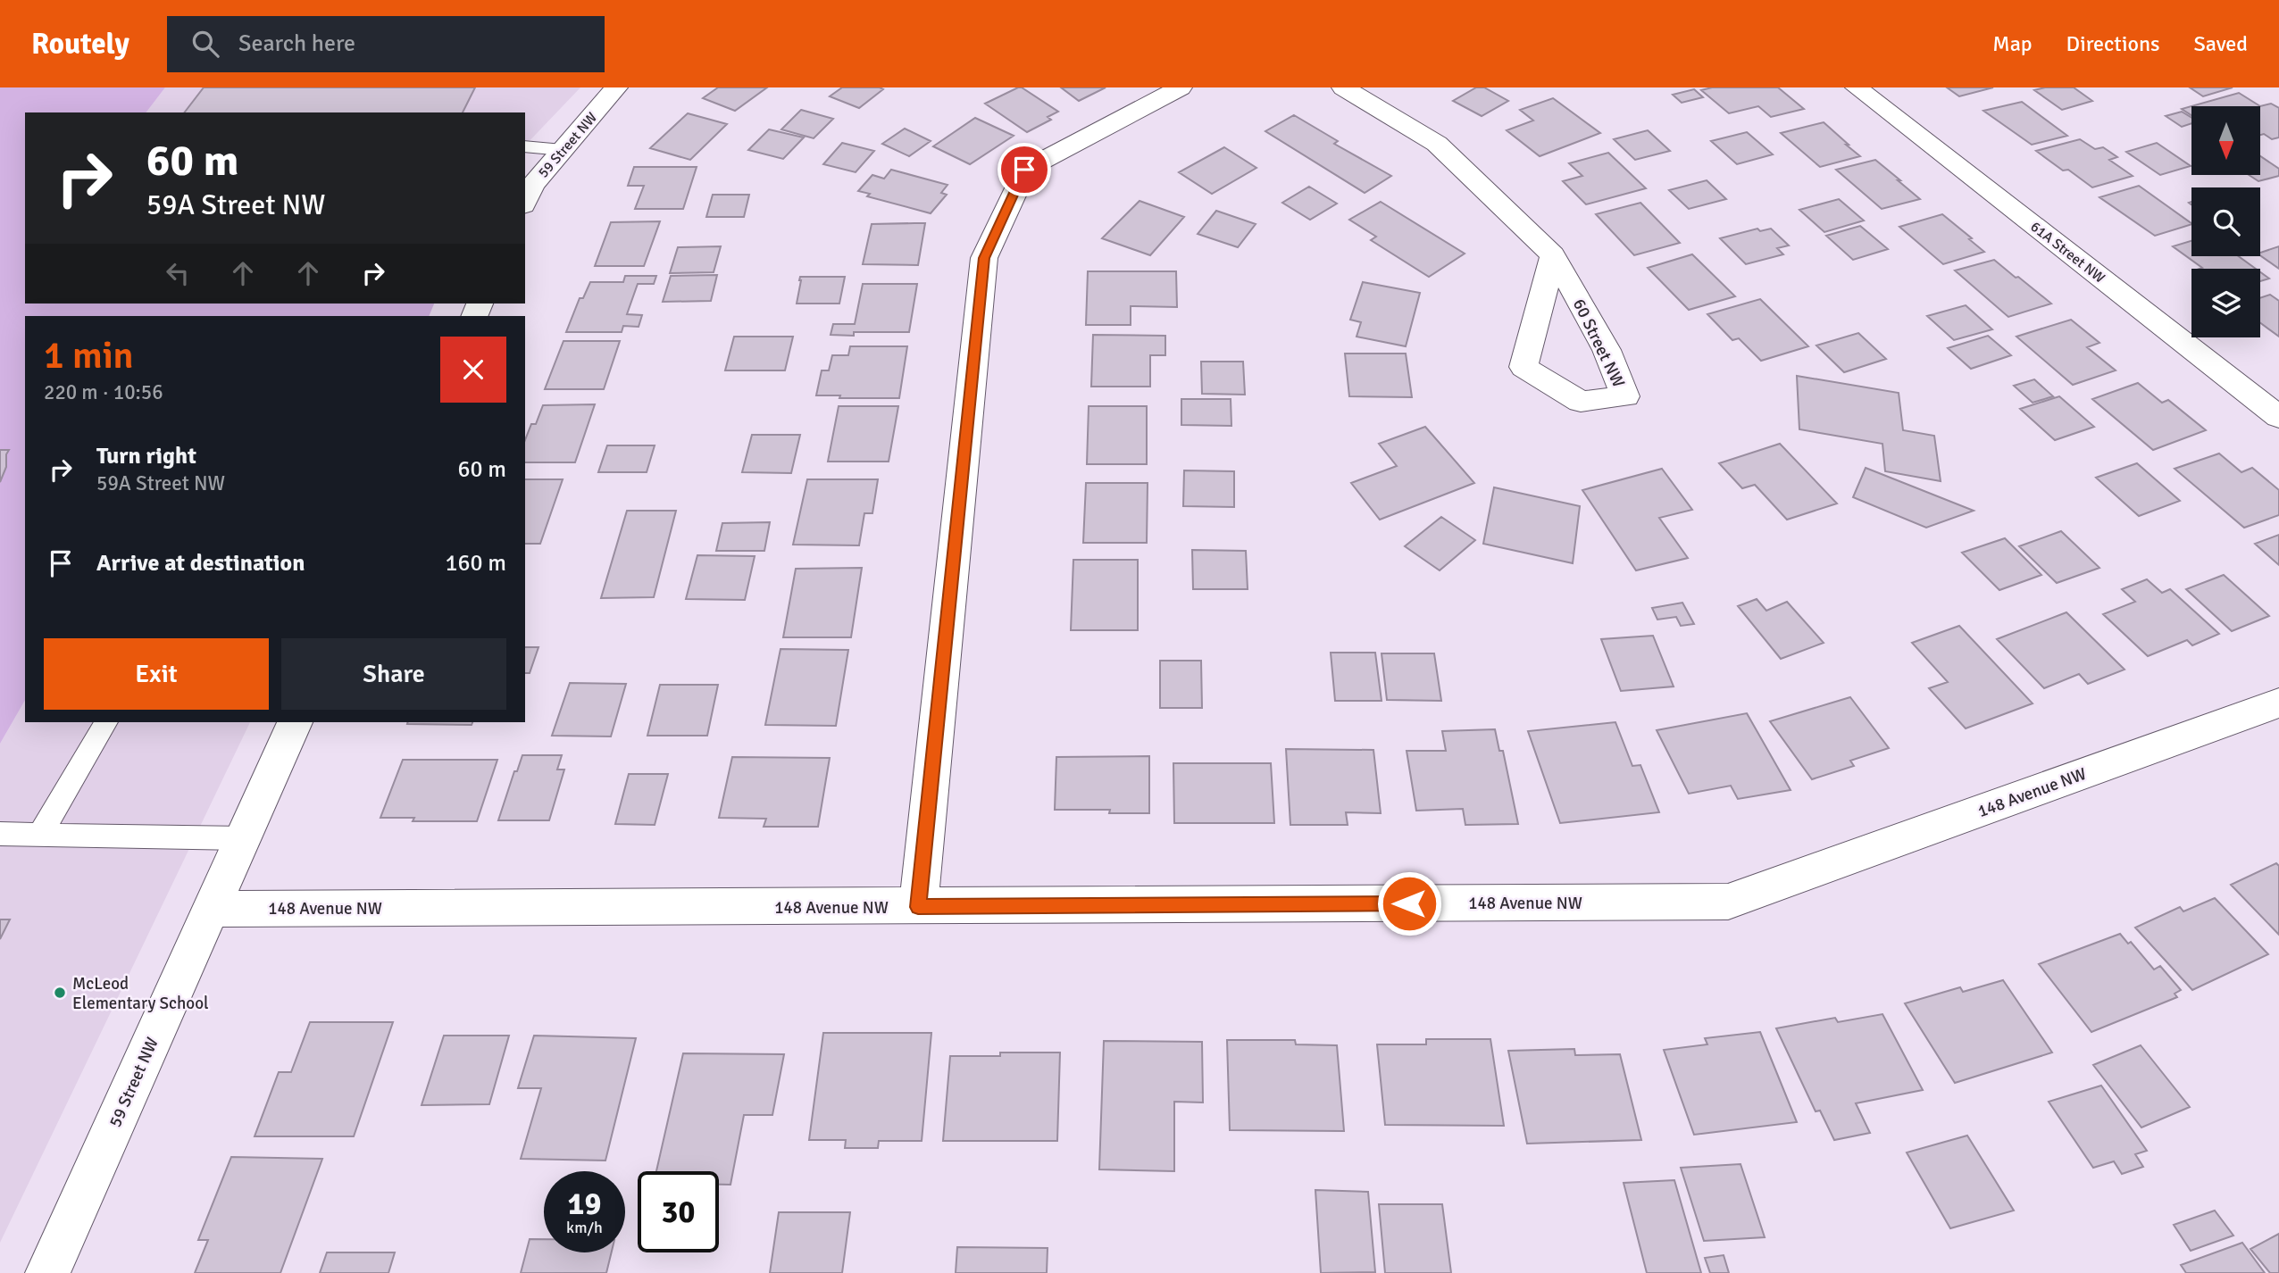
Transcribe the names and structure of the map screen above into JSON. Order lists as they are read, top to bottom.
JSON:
{
  "streets": {
    "street": [
      "59 Street NW",
      "61A Street NW",
      "60 Street NW",
      "148 Avenue NW"
    ]
  },
  "crossings": [
    ["59 Street NW", "148 Avenue NW"]
  ],
  "places": ["McLeod Elementary School"],
  "north": "bottom",
  "page": {
    "header": "Routely",
    "search": "Search here",
    "nav": ["Map", "Directions", "Saved"],
    "turn": ["60 m", "59A Street NW"],
    "heading": ["1 min", "220 m · 10:56"],
    "list": [
      {
        "name": "Turn right",
        "note": "59A Street NW",
        "value": "60 m"
      },
      {
        "name": "Arrive at destination",
        "value": "160 m"
      }
    ],
    "buttons": ["Exit", "Share"],
    "speed": "19 km/h",
    "limit": "30"
  }
}
